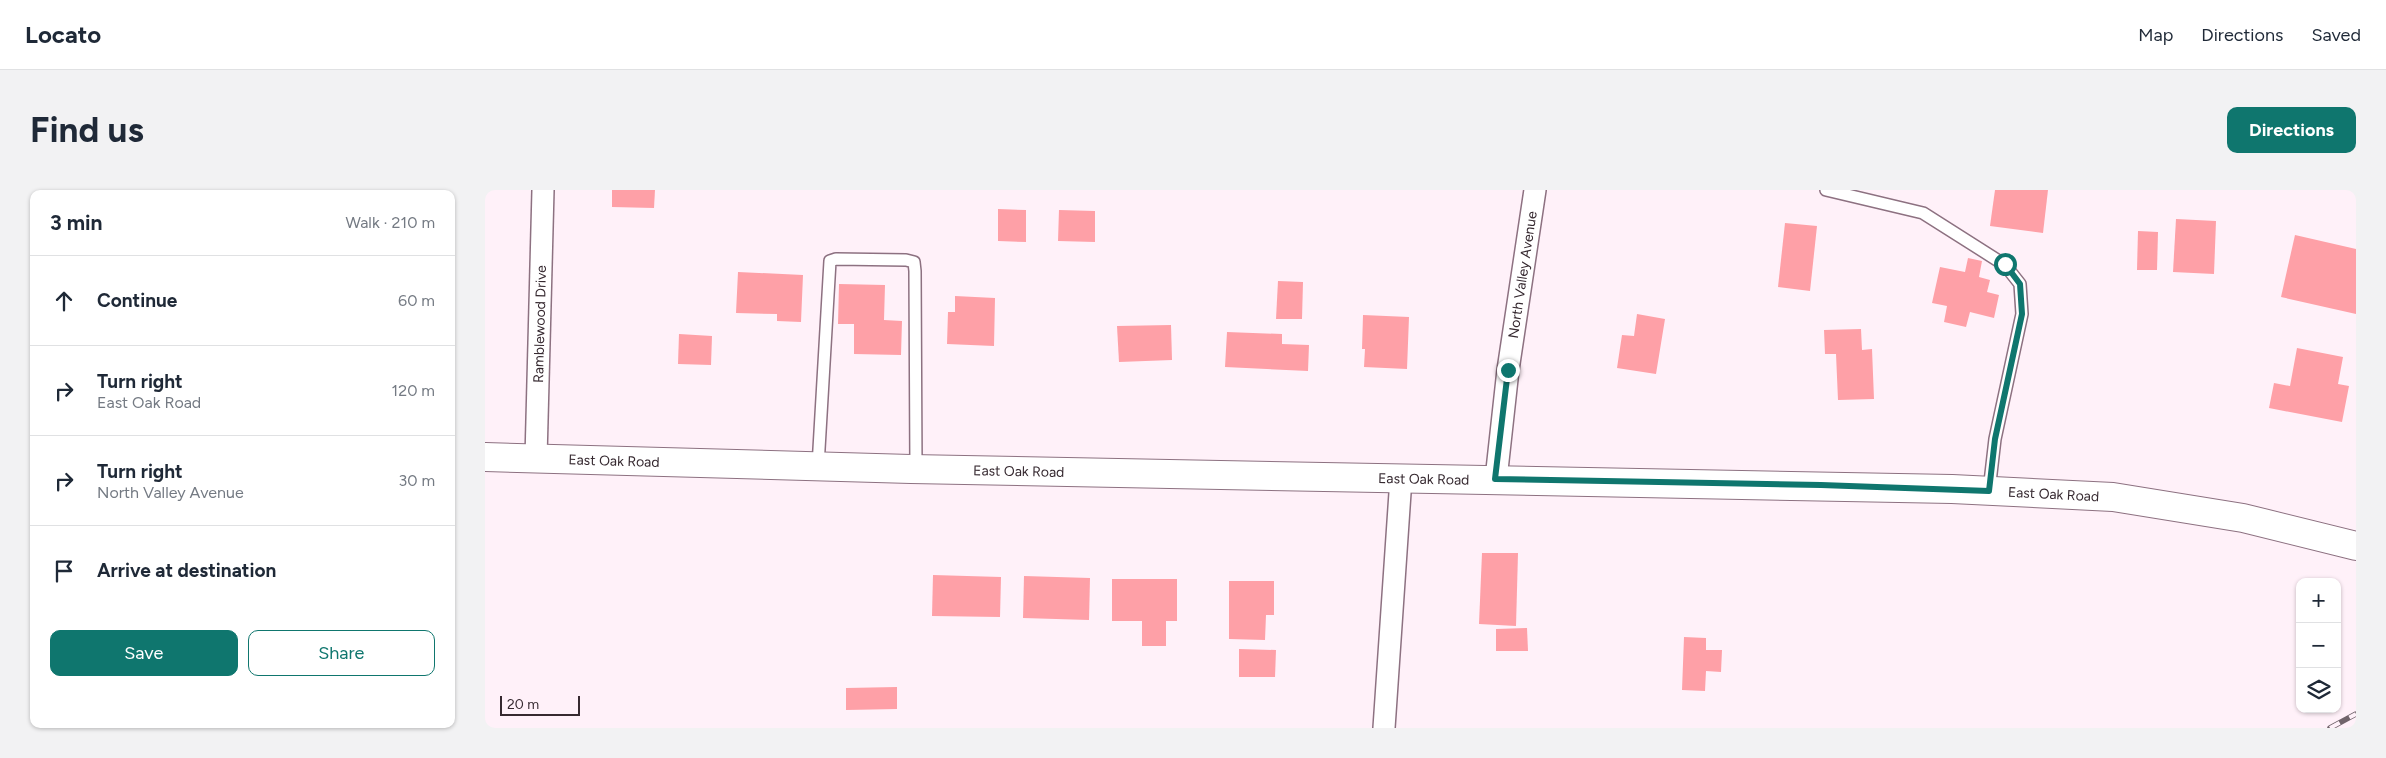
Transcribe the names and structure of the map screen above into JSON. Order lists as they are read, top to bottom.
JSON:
{
  "streets": {
    "street": ["North Valley Avenue", "Ramblewood Drive", "East Oak Road"]
  },
  "crossings": [
    ["North Valley Avenue", "East Oak Road"],
    ["Ramblewood Drive", "East Oak Road"]
  ],
  "scale_bar": "20 m",
  "page": {
    "header": "Locato",
    "nav": ["Map", "Directions", "Saved"],
    "buttons": [
      "Directions",
      ["Save", "Share"]
    ],
    "title": "Find us",
    "heading": ["3 min", "Walk · 210 m"],
    "list": [
      ["Continue", "60 m"],
      ["Turn right", "East Oak Road", "120 m"],
      ["Turn right", "North Valley Avenue", "30 m"],
      "Arrive at destination"
    ],
    "map_buttons": ["+", "−"],
    "scale": "20 m"
  }
}
